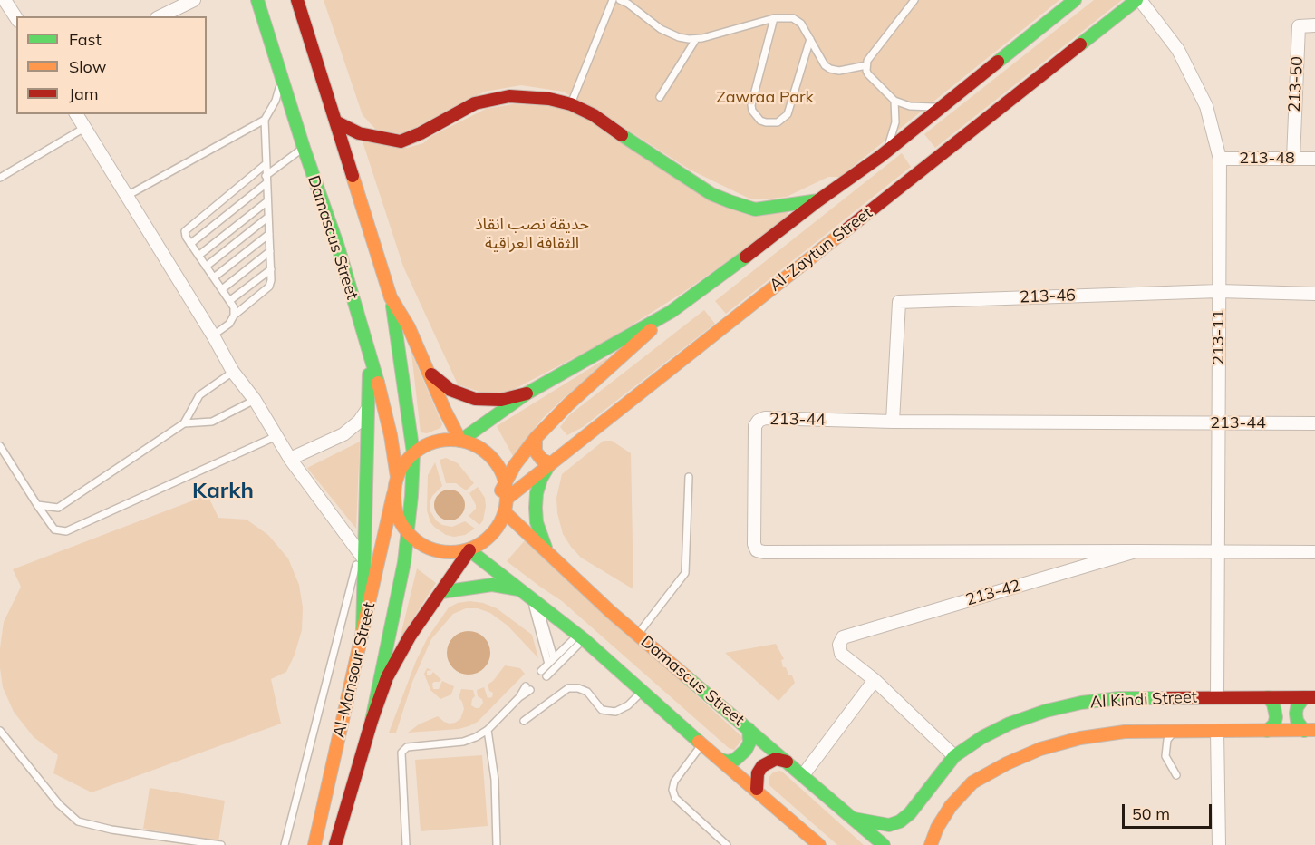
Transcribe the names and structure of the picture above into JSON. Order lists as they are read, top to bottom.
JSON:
{
  "streets": {
    "main road": [
      "Damascus Street",
      "Al-Zaytun Street",
      "Al-Mansour Street",
      "Al Kindi Street"
    ],
    "street": [
      "213-50",
      "213-48",
      "213-46",
      "213-11",
      "213-44",
      "213-42"
    ]
  },
  "crossings": [
    ["213-50", "213-48"],
    ["213-48", "213-11"],
    ["Damascus Street", "Al-Mansour Street"],
    ["Damascus Street", "Al Kindi Street"],
    ["Al-Zaytun Street", "213-11"],
    ["213-46", "213-11"],
    ["213-46", "213-44"],
    ["213-11", "213-44"],
    ["213-11", "213-42"],
    ["213-11", "Al Kindi Street"],
    ["213-44", "213-42"],
    ["213-42", "Al Kindi Street"]
  ],
  "districts": ["Karkh"],
  "parks": ["Zawraa Park", "حديقة نصب انقاذ الثقافة العراقية"],
  "legend": ["Fast", "Slow", "Jam"],
  "scale_bar": "50 m"
}
